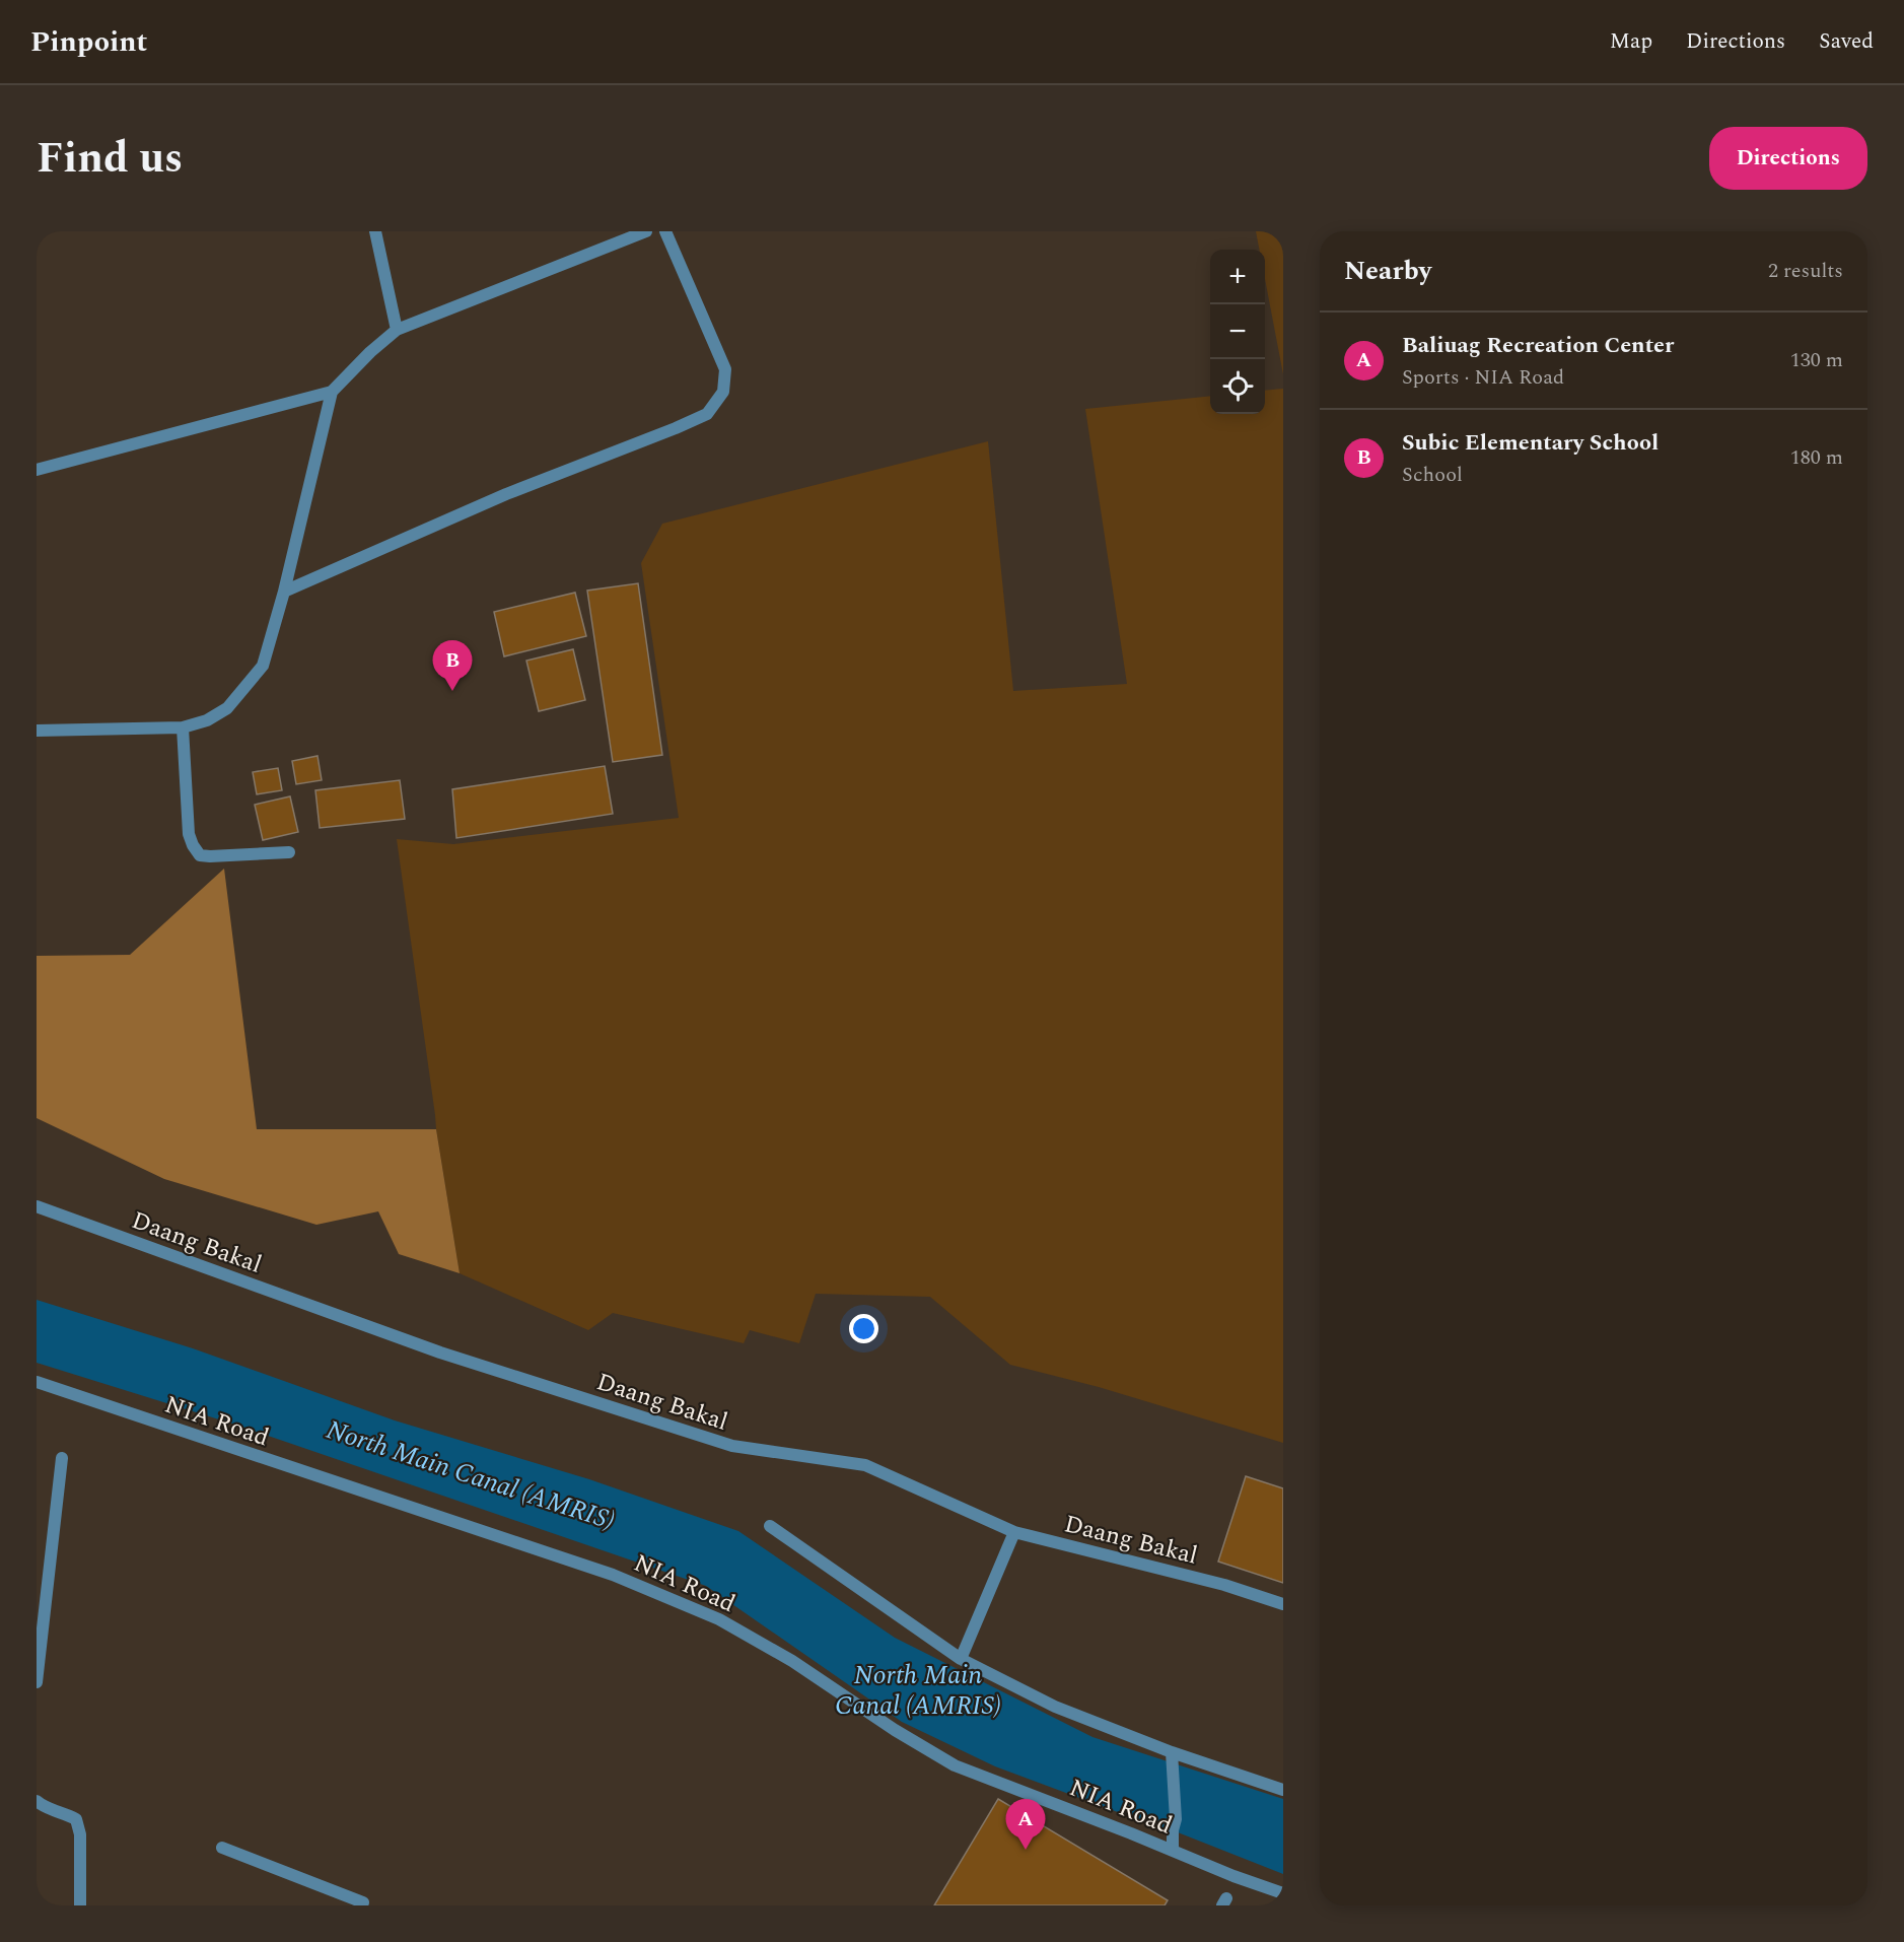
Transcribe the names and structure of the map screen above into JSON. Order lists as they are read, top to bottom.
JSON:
{
  "streets": {
    "street": ["Daang Bakal", "NIA Road"]
  },
  "water": ["North Main Canal (AMRIS)"],
  "page": {
    "header": "Pinpoint",
    "nav": ["Map", "Directions", "Saved"],
    "title": "Find us",
    "buttons": "Directions",
    "heading": ["Nearby", "2 results"],
    "map_buttons": ["+", "−"],
    "list": [
      {
        "mark": "A",
        "name": "Baliuag Recreation Center",
        "note": "Sports · NIA Road",
        "value": "130 m"
      },
      {
        "mark": "B",
        "name": "Subic Elementary School",
        "note": "School",
        "value": "180 m"
      }
    ],
    "pins": ["B", "A"]
  }
}
